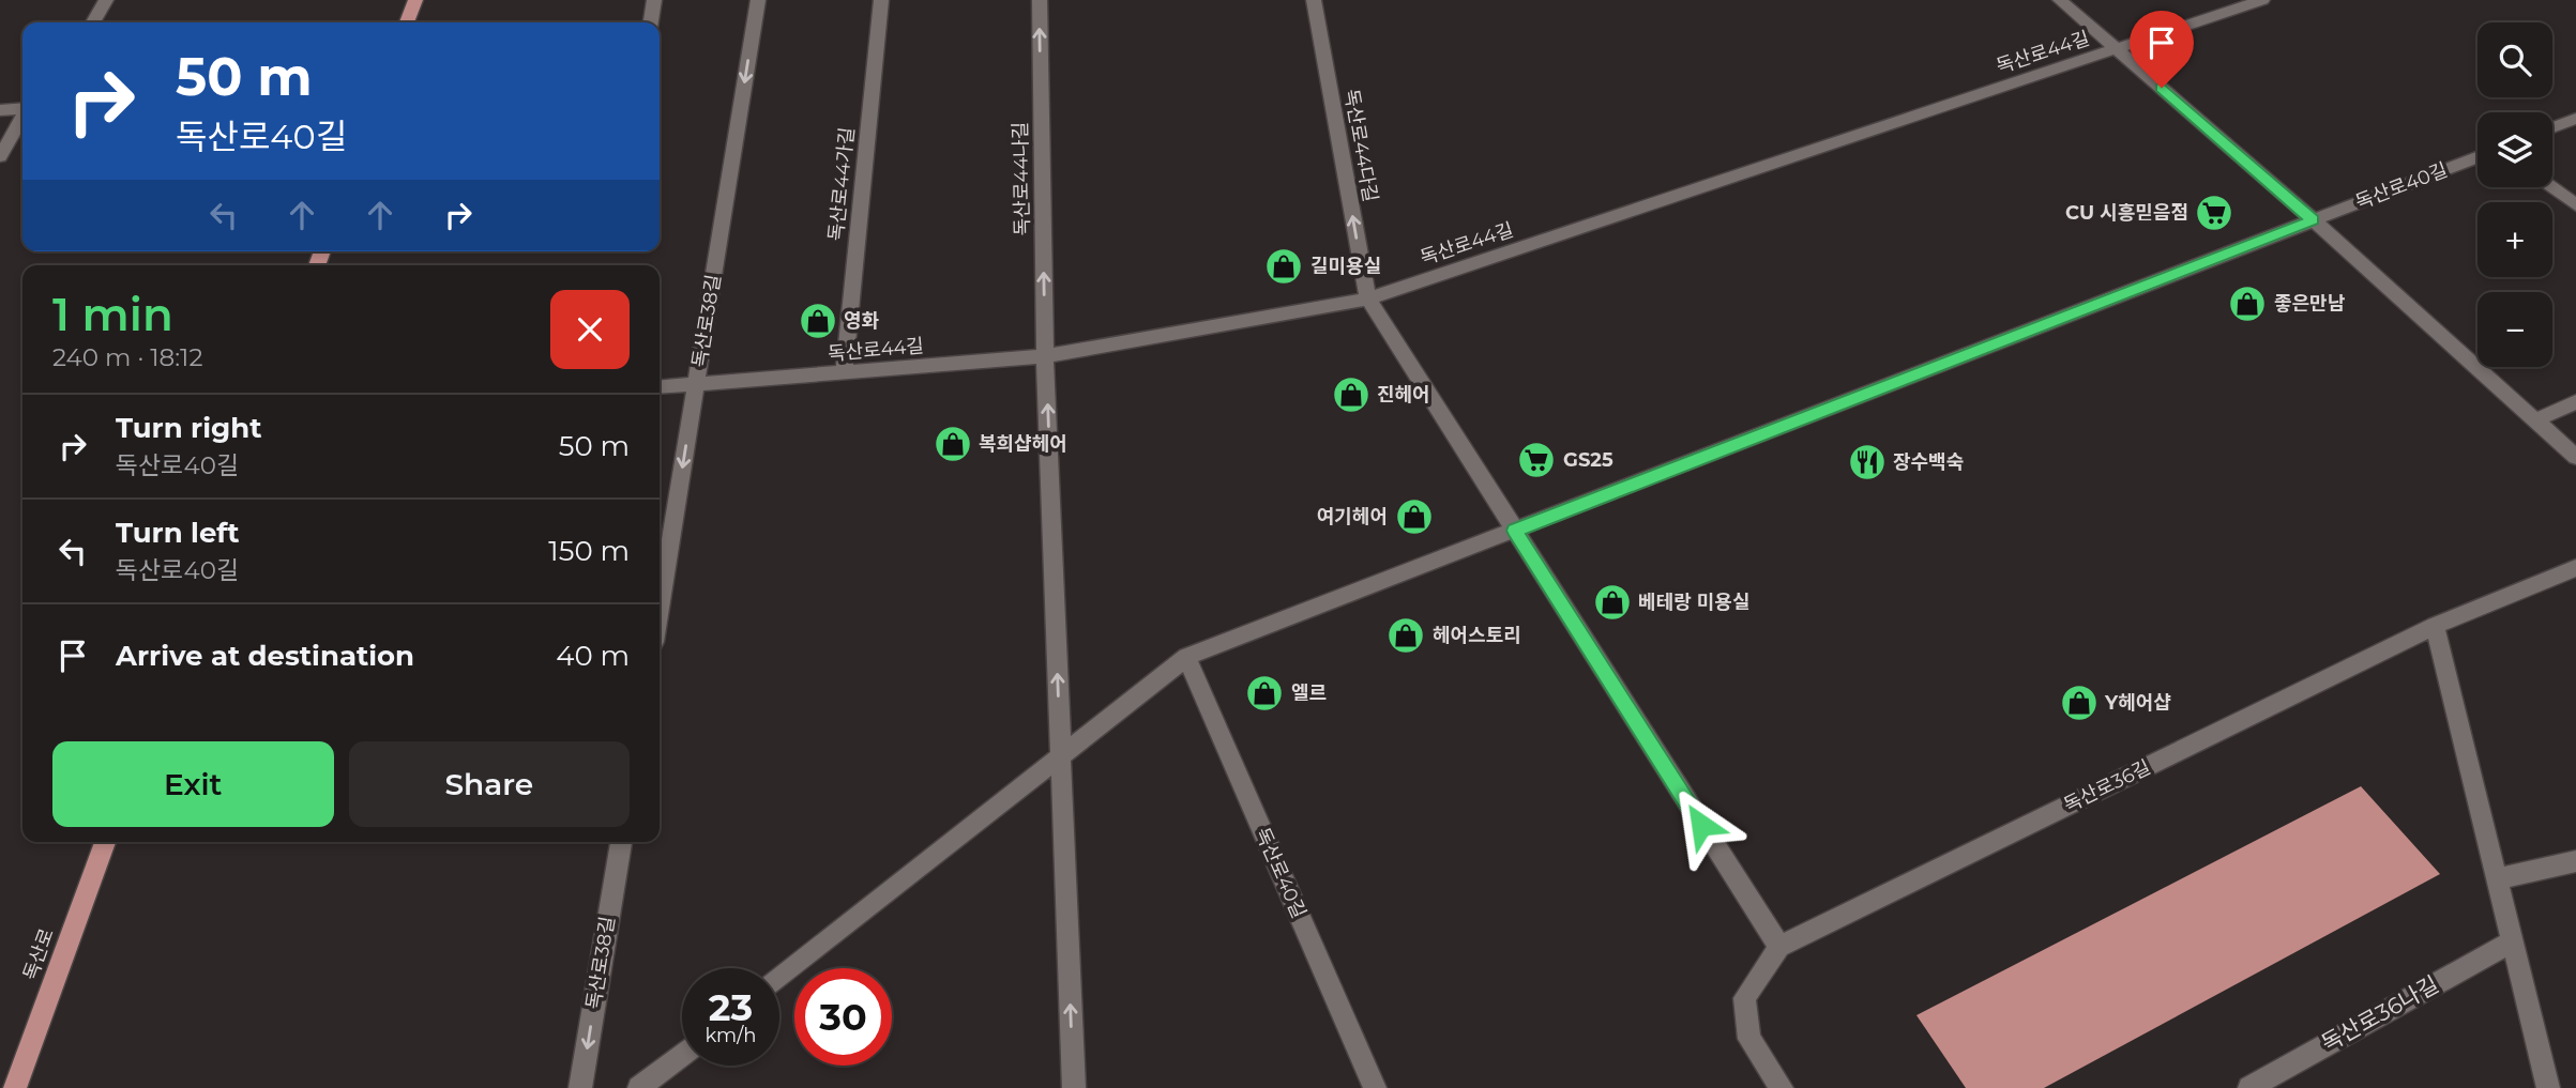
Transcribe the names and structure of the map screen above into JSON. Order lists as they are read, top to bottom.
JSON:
{
  "streets": {
    "main road": ["독산로"],
    "street": [
      "독산로44길",
      "독산로44다길",
      "독산로44나길",
      "독산로44가길",
      "독산로40길",
      "독산로38길",
      "독산로36길",
      "독산로36나길"
    ]
  },
  "crossings": [
    ["독산로44길", "독산로44다길"],
    ["독산로44길", "독산로44나길"],
    ["독산로44길", "독산로44가길"],
    ["독산로44길", "독산로38길"]
  ],
  "one_way": ["독산로44다길", "독산로44나길", "독산로38길"],
  "places": {
    "supermarket": ["CU 시흥믿음점", "GS25"],
    "shop": [
      "길미용실",
      "좋은만남",
      "영화",
      "진헤어",
      "복희샵헤어",
      "여기헤어",
      "베테랑 미용실",
      "헤어스토리",
      "엘르",
      "Y헤어샵"
    ],
    "restaurant": ["장수백숙"]
  },
  "page": {
    "map_buttons": ["+", "−"],
    "turn": ["50 m", "독산로40길"],
    "heading": ["1 min", "240 m · 18:12"],
    "list": [
      {
        "name": "Turn right",
        "note": "독산로40길",
        "value": "50 m"
      },
      {
        "name": "Turn left",
        "note": "독산로40길",
        "value": "150 m"
      },
      {
        "name": "Arrive at destination",
        "value": "40 m"
      }
    ],
    "buttons": ["Exit", "Share"],
    "speed": "23 km/h",
    "limit": "30"
  }
}
